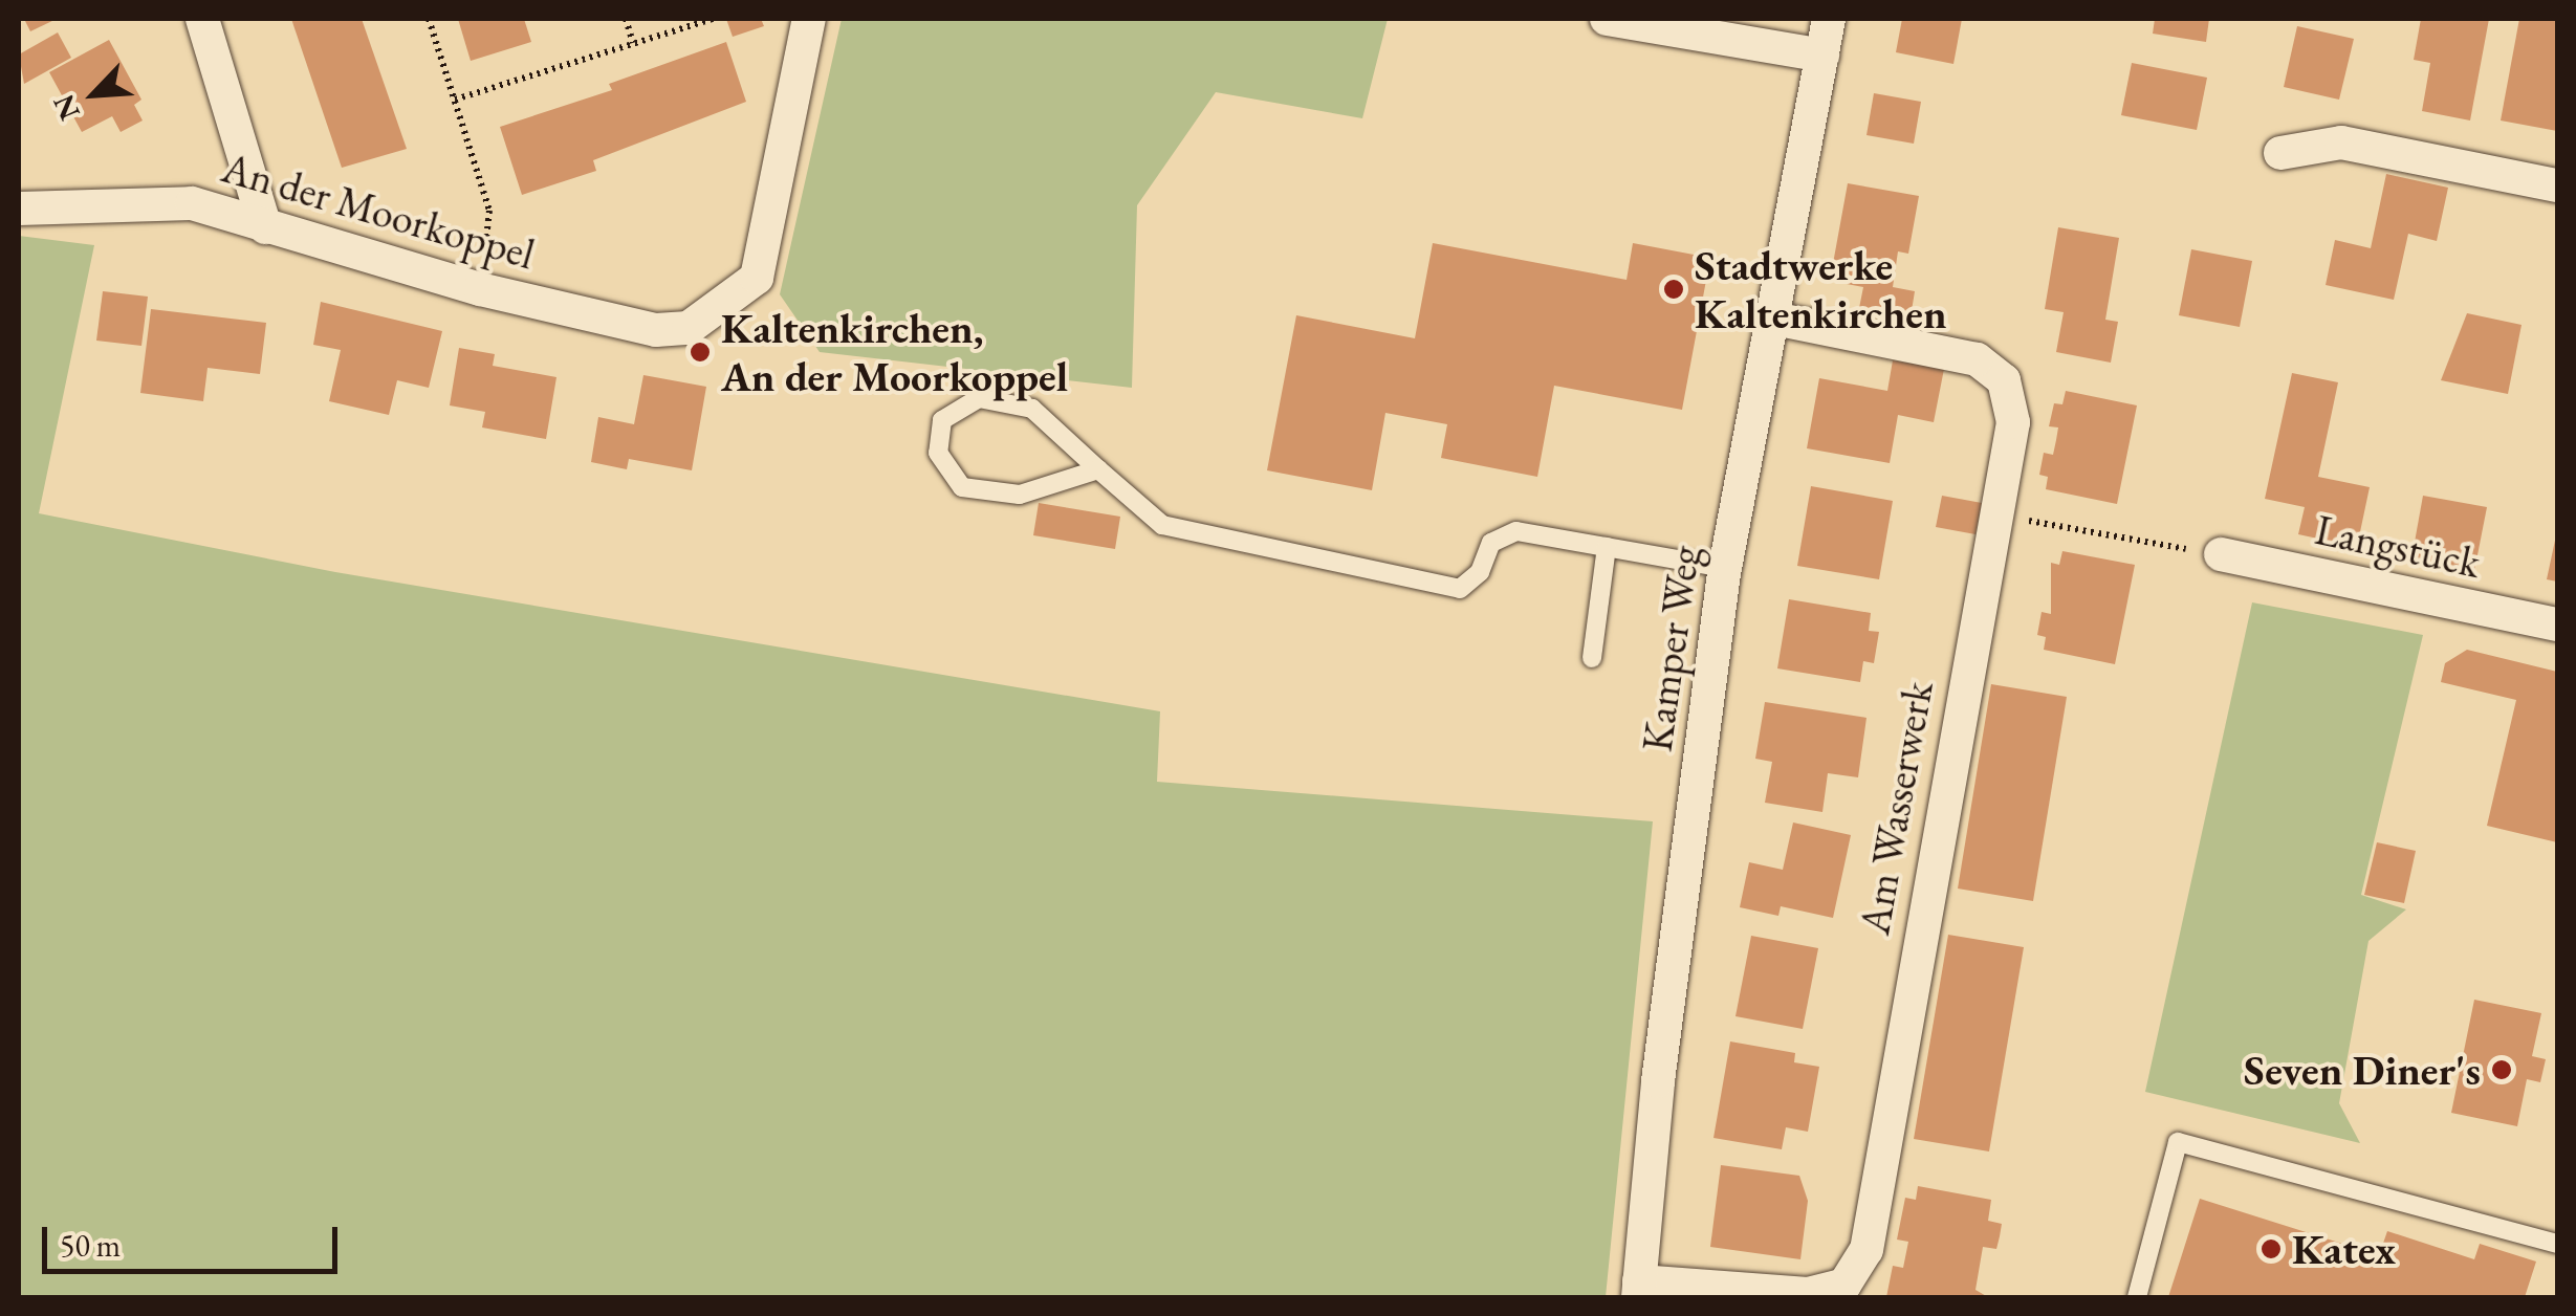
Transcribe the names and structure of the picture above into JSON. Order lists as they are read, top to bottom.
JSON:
{
  "streets": {
    "street": [
      "An der Moorkoppel",
      "Langstück",
      "Kamper Weg",
      "Am Wasserwerk"
    ]
  },
  "crossings": [
    ["Kamper Weg", "Am Wasserwerk"]
  ],
  "places": [
    "Stadtwerke Kaltenkirchen",
    "Kaltenkirchen, An der Moorkoppel",
    "Seven Diner's",
    "Katex"
  ],
  "scale_bar": "50 m",
  "north": "bottom left"
}
